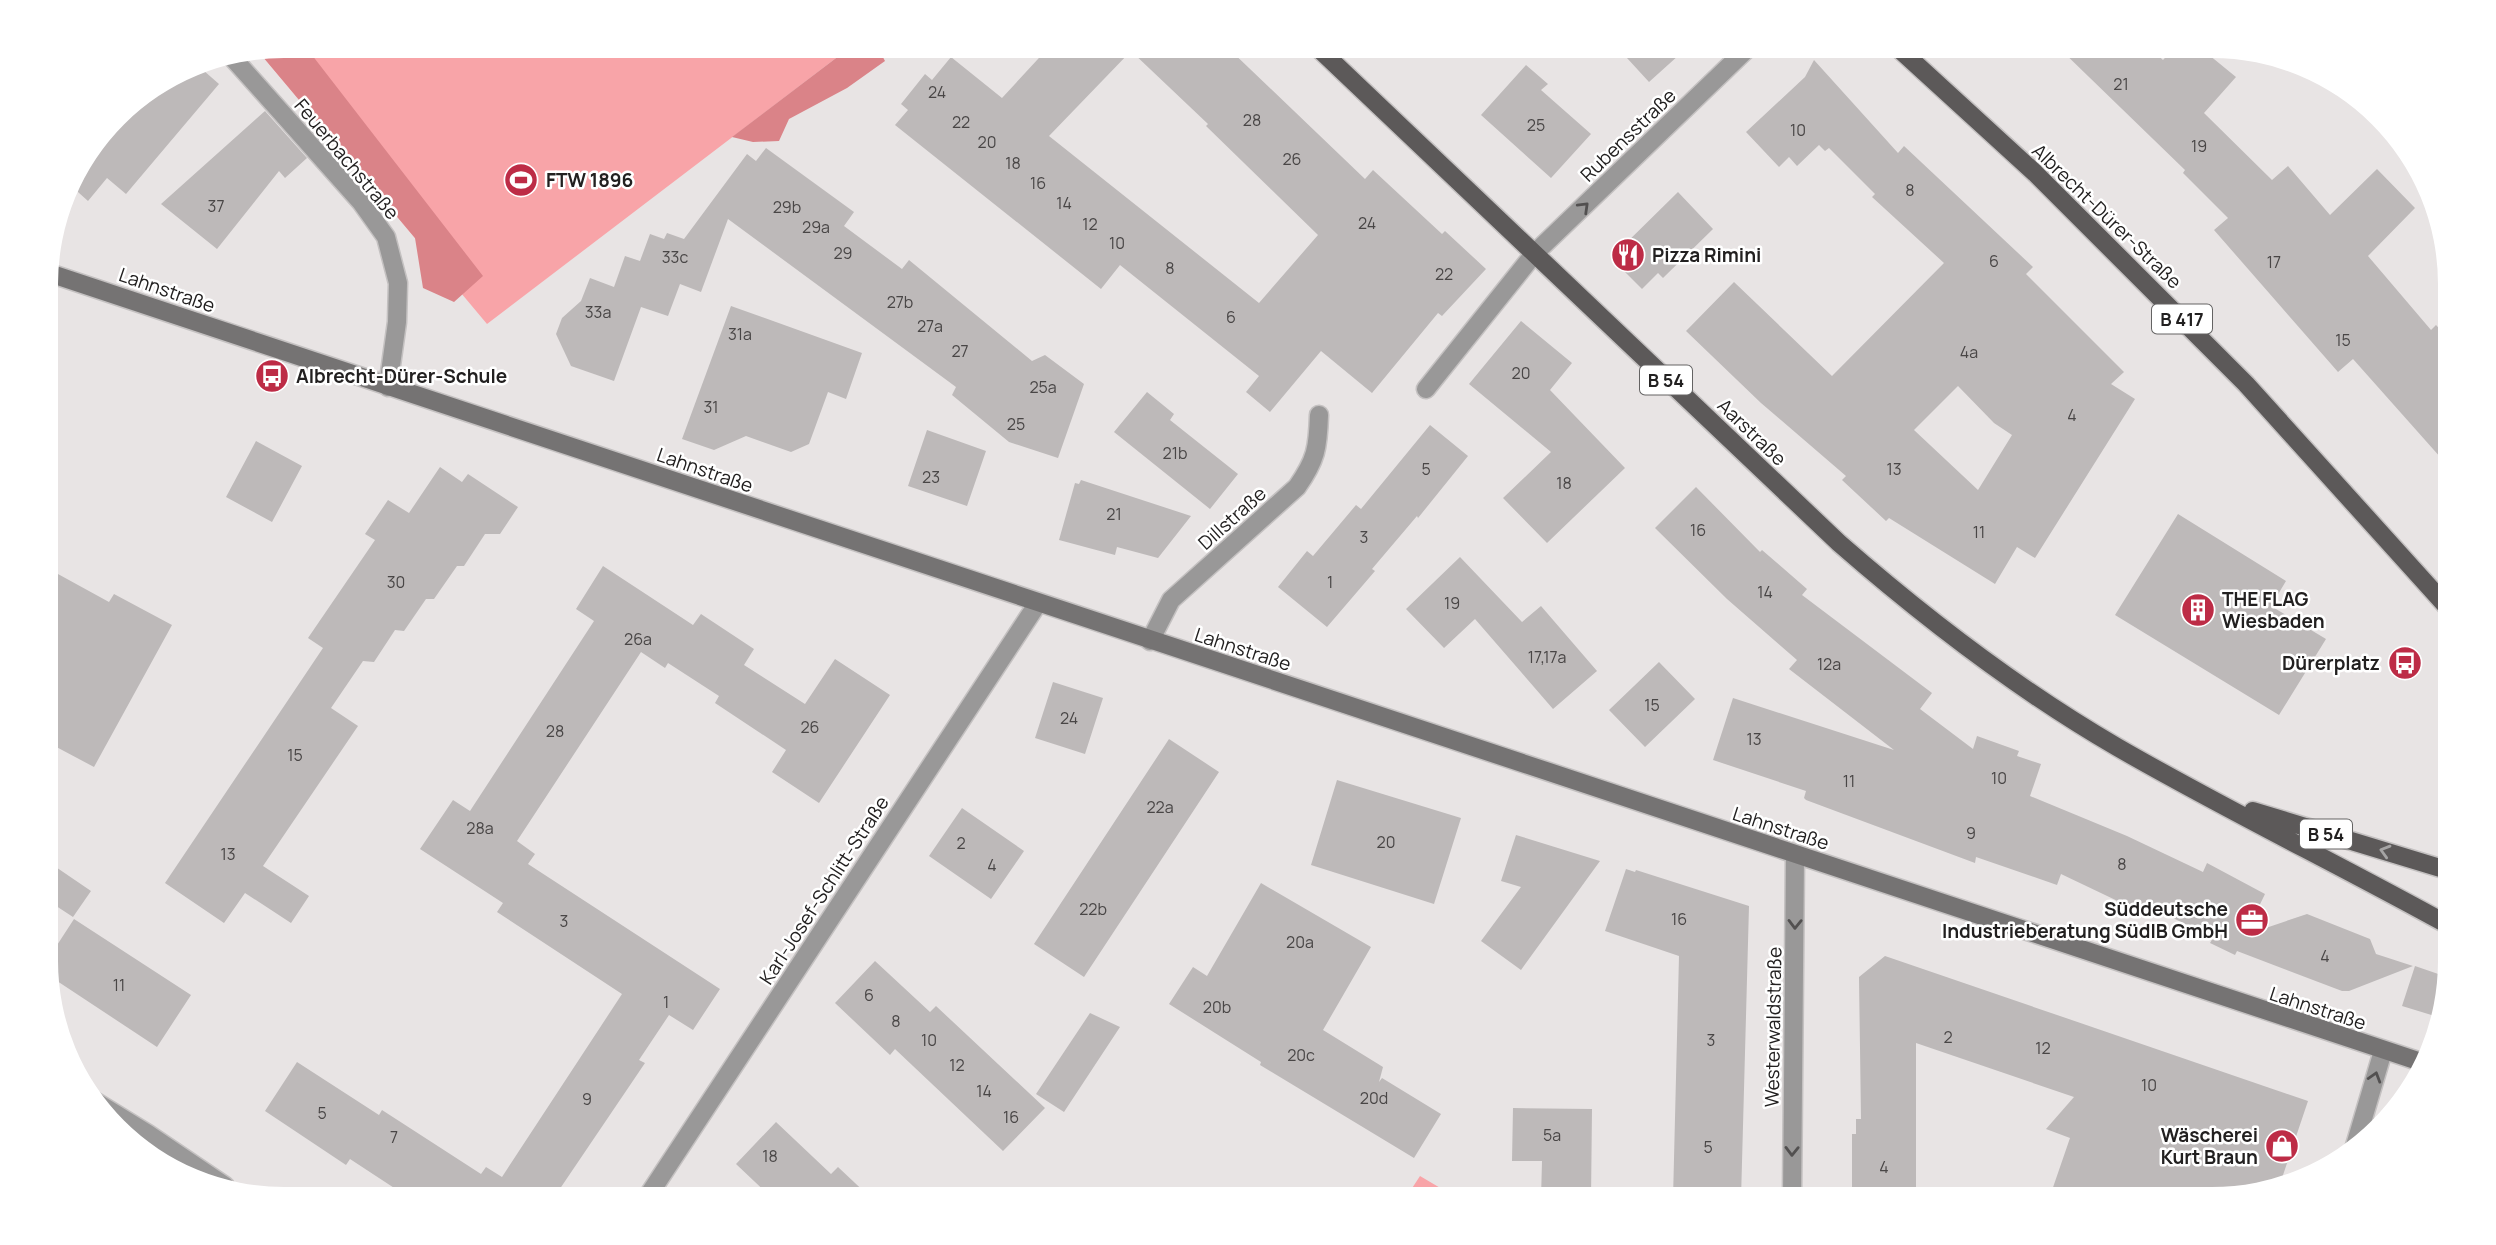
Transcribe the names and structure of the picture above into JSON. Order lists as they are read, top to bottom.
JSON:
{
  "streets": {
    "main road": [
      "Albrecht-Dürer-Straße",
      "B 417",
      "B 54",
      "Aarstraße"
    ],
    "street": [
      "Rubensstraße",
      "Feuerbachstraße",
      "Lahnstraße",
      "Dillstraße",
      "Karl-Josef-Schlitt-Straße",
      "Westerwaldstraße"
    ]
  },
  "crossings": [
    ["Rubensstraße", "Aarstraße"],
    ["Feuerbachstraße", "Lahnstraße"],
    ["Lahnstraße", "Dillstraße"],
    ["Lahnstraße", "Karl-Josef-Schlitt-Straße"],
    ["Lahnstraße", "Westerwaldstraße"]
  ],
  "one_way": ["Rubensstraße", "Westerwaldstraße"],
  "places": {
    "sports": ["FTW 1896"],
    "restaurant": ["Pizza Rimini"],
    "bus stop": ["Albrecht-Dürer-Schule", "Dürerplatz"],
    "building": ["THE FLAG Wiesbaden"],
    "office": ["Süddeutsche Industrieberatung SüdIB GmbH"],
    "shop": ["Wäscherei Kurt Braun"]
  },
  "house_numbers": [
    "21",
    "24",
    "28",
    "22",
    "25",
    "10",
    "20",
    "19",
    "26",
    "18",
    "16",
    "8",
    "14",
    "37",
    "29b",
    "24",
    "12",
    "29a",
    "10",
    "29",
    "33c",
    "6",
    "17",
    "8",
    "22",
    "27b",
    "33a",
    "6",
    "27a",
    "31a",
    "15",
    "27",
    "4a",
    "20",
    "25a",
    "31",
    "4",
    "25",
    "21b",
    "5",
    "13",
    "23",
    "18",
    "21",
    "16",
    "11",
    "3",
    "30",
    "1",
    "14",
    "19",
    "26a",
    "17,17a",
    "12a",
    "15",
    "24",
    "26",
    "28",
    "13",
    "15",
    "10",
    "11",
    "22a",
    "28a",
    "9",
    "20",
    "2",
    "13",
    "8",
    "4",
    "22b",
    "16",
    "3",
    "20a",
    "4",
    "11",
    "6",
    "1",
    "20b",
    "8",
    "2",
    "10",
    "3",
    "12",
    "20c",
    "12",
    "10",
    "14",
    "20d",
    "9",
    "5",
    "16",
    "5a",
    "7",
    "5",
    "18",
    "4"
  ]
}
